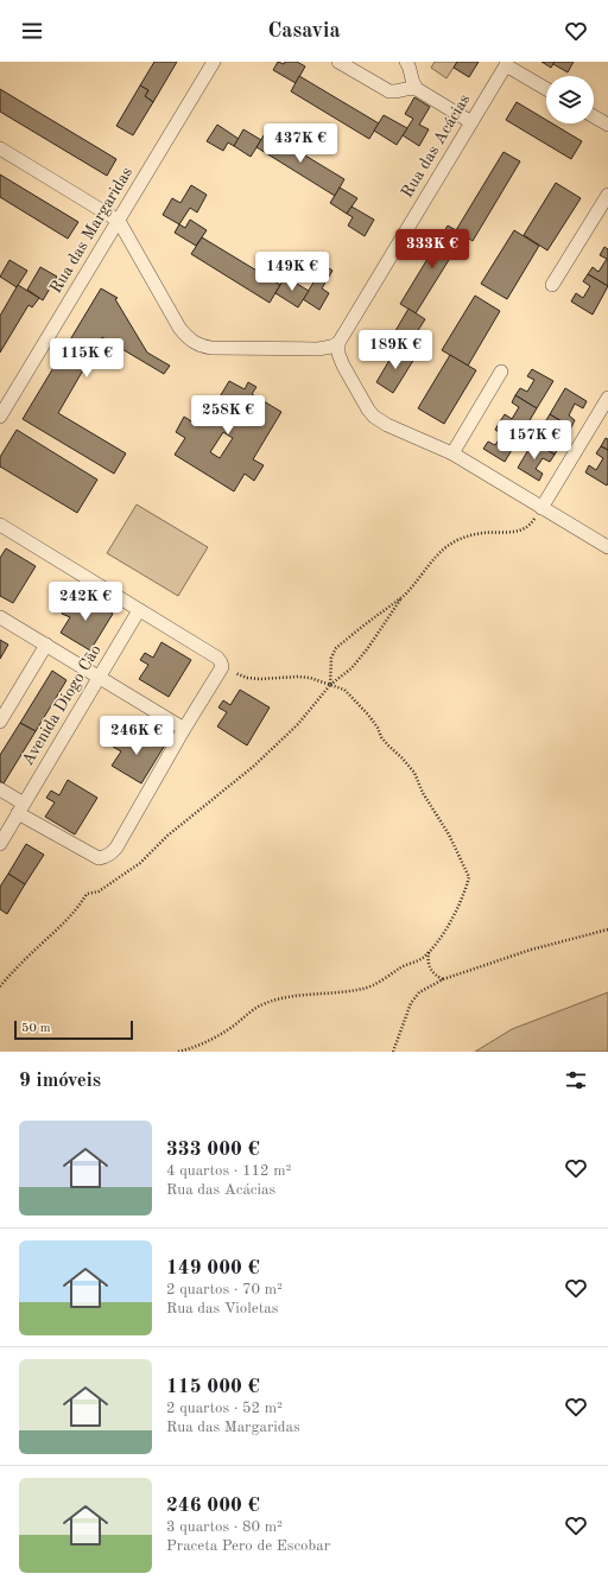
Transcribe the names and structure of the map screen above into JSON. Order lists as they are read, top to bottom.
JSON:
{
  "streets": {
    "street": ["Rua das Acácias", "Rua das Margaridas", "Avenida Diogo Cão"]
  },
  "scale_bar": "50 m",
  "page": {
    "header": "Casavia",
    "price": [
      "437K €",
      "333K €",
      "149K €",
      "189K €",
      "115K €",
      "258K €",
      "157K €",
      "242K €",
      "246K €"
    ],
    "scale": "50 m",
    "heading": "9 imóveis",
    "list": [
      {
        "name": "333 000 €",
        "note": "4 quartos · 112 m² · Rua das Acácias"
      },
      {
        "name": "149 000 €",
        "note": "2 quartos · 70 m² · Rua das Violetas"
      },
      {
        "name": "115 000 €",
        "note": "2 quartos · 52 m² · Rua das Margaridas"
      },
      {
        "name": "246 000 €",
        "note": "3 quartos · 80 m² · Praceta Pero de Escobar"
      }
    ]
  }
}
